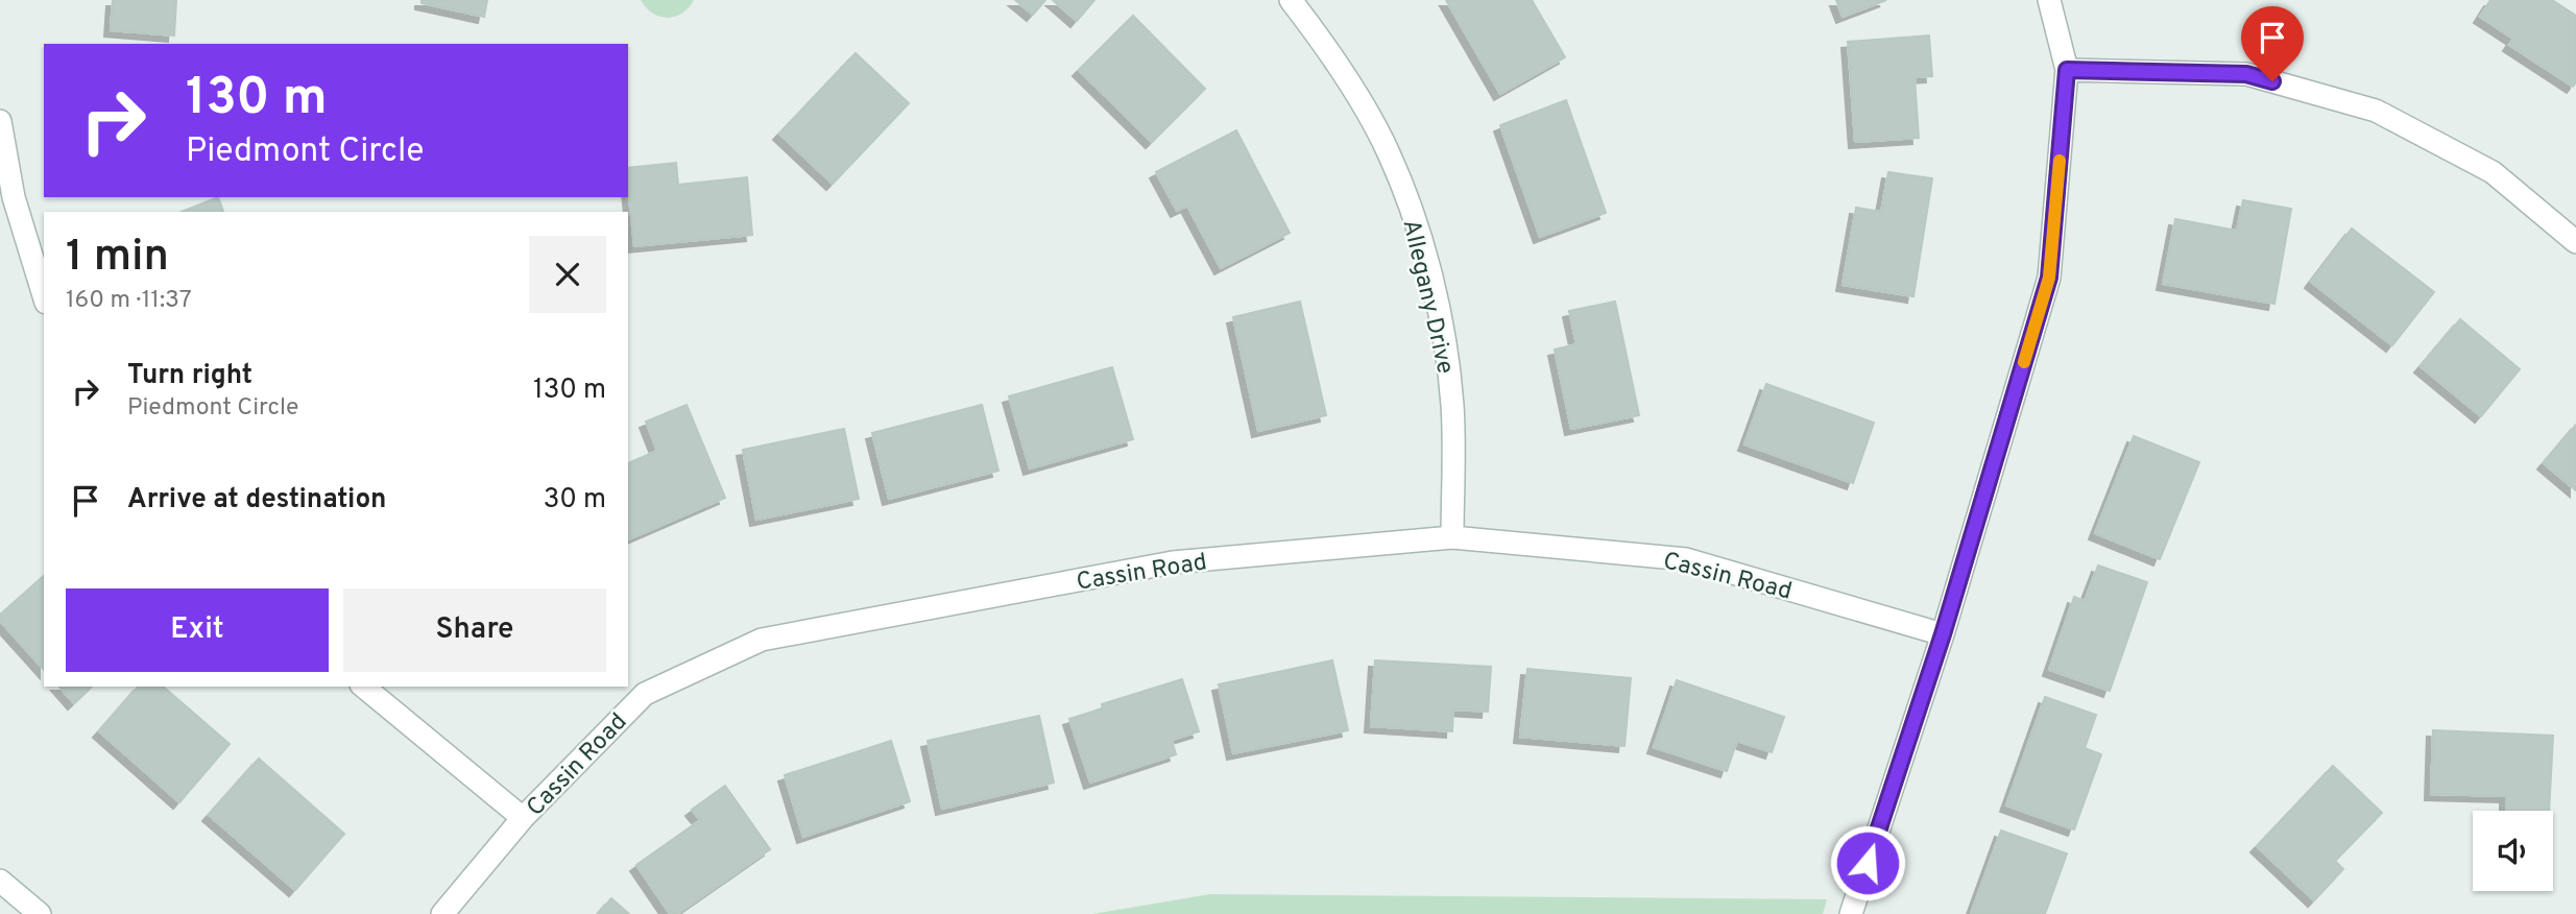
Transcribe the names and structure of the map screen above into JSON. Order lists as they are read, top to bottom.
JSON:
{
  "streets": {
    "street": ["Allegany Drive", "Cassin Road"]
  },
  "crossings": [
    ["Allegany Drive", "Cassin Road"]
  ],
  "page": {
    "turn": ["130 m", "Piedmont Circle"],
    "heading": ["1 min", "160 m · 11:37"],
    "list": [
      {
        "name": "Turn right",
        "note": "Piedmont Circle",
        "value": "130 m"
      },
      {
        "name": "Arrive at destination",
        "value": "30 m"
      }
    ],
    "buttons": ["Exit", "Share"]
  }
}
